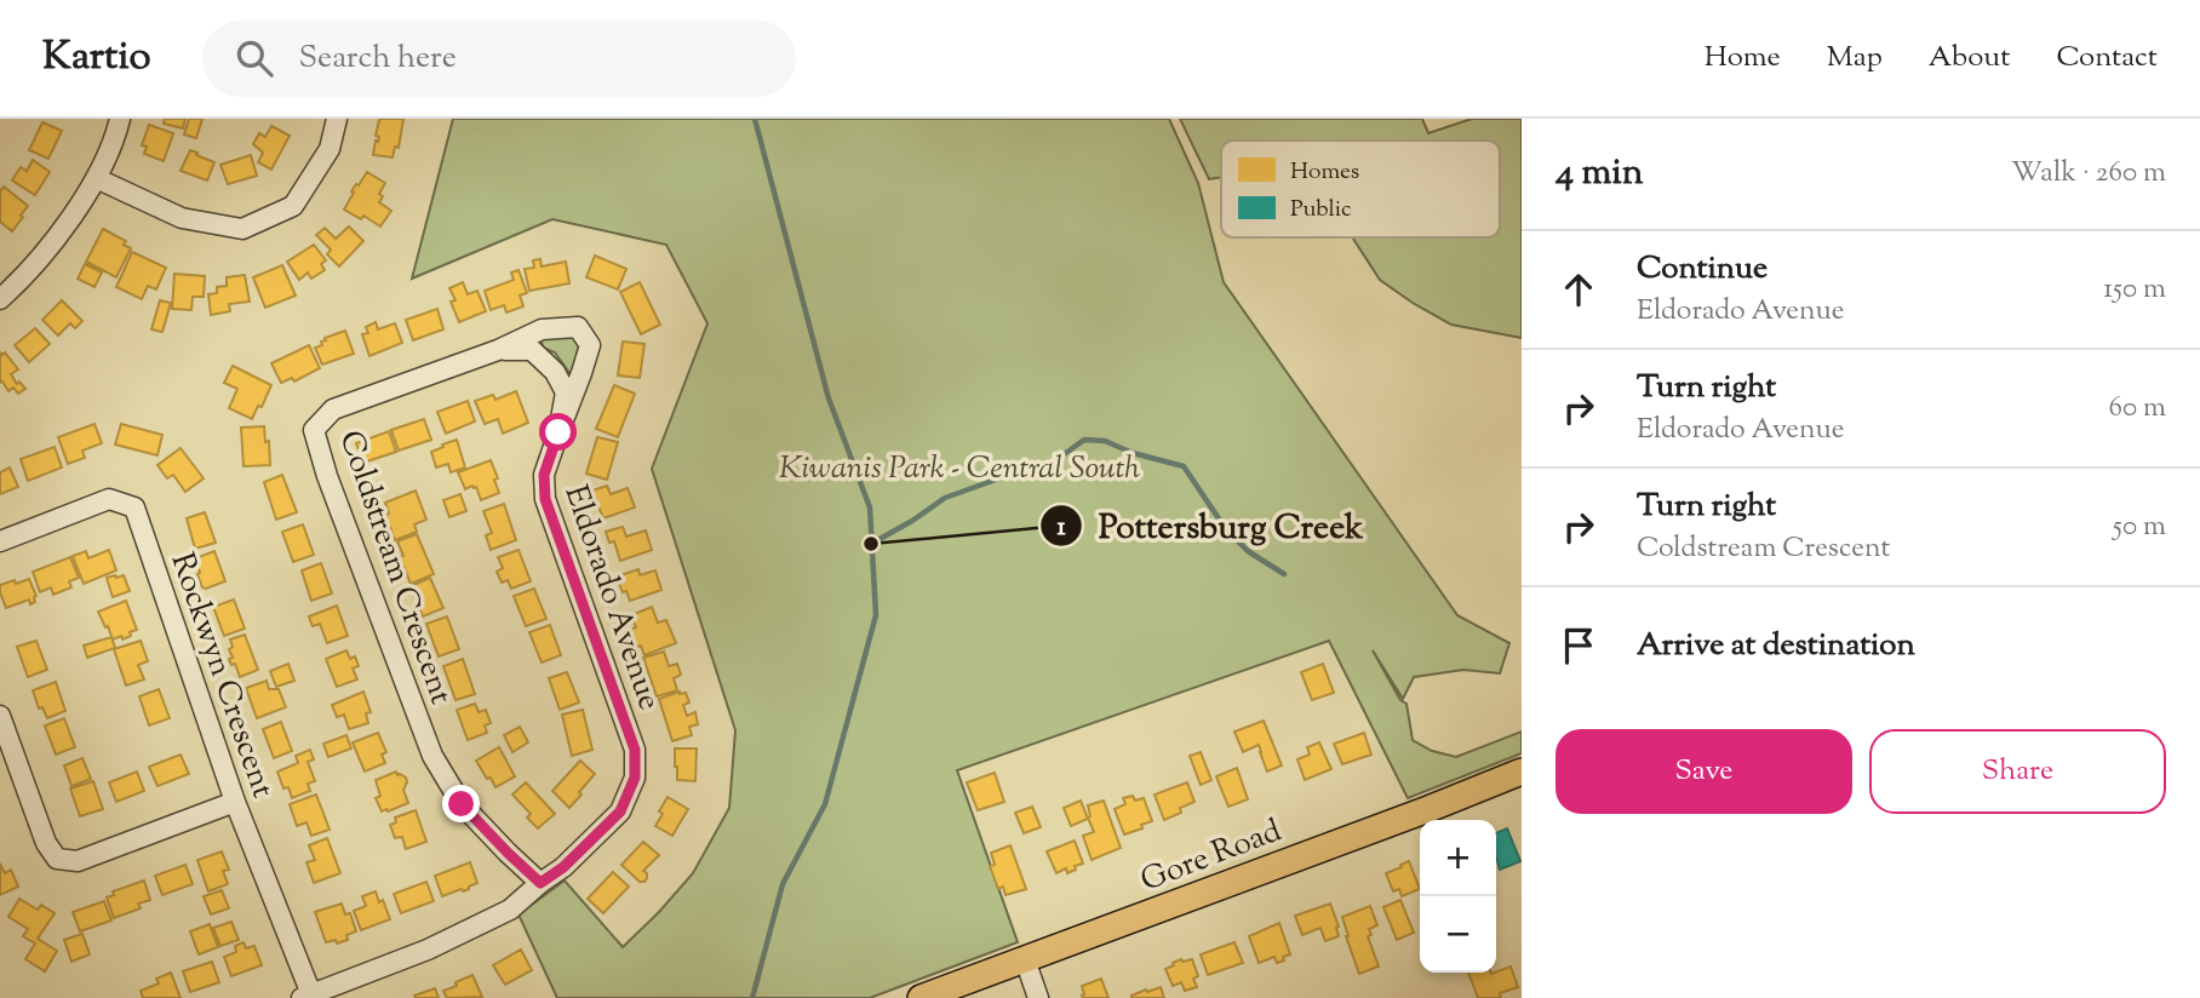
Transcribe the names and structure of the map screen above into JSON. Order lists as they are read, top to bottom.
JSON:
{
  "streets": {
    "main road": ["Gore Road"],
    "street": ["Coldstream Crescent", "Eldorado Avenue", "Rockwyn Crescent"]
  },
  "crossings": [
    ["Coldstream Crescent", "Eldorado Avenue"],
    ["Eldorado Avenue", "Rockwyn Crescent"]
  ],
  "parks": ["Kiwanis Park - Central South"],
  "places": ["Pottersburg Creek"],
  "legend": ["Homes", "Public"],
  "page": {
    "header": "Kartio",
    "search": "Search here",
    "nav": [
      "Home",
      "Map",
      "About",
      "Contact"
    ],
    "heading": ["4 min", "Walk · 260 m"],
    "list": [
      ["Continue", "Eldorado Avenue", "150 m"],
      ["Turn right", "Eldorado Avenue", "60 m"],
      ["Turn right", "Coldstream Crescent", "50 m"],
      "Arrive at destination"
    ],
    "buttons": ["Save", "Share"],
    "map_buttons": ["+", "−"]
  }
}
